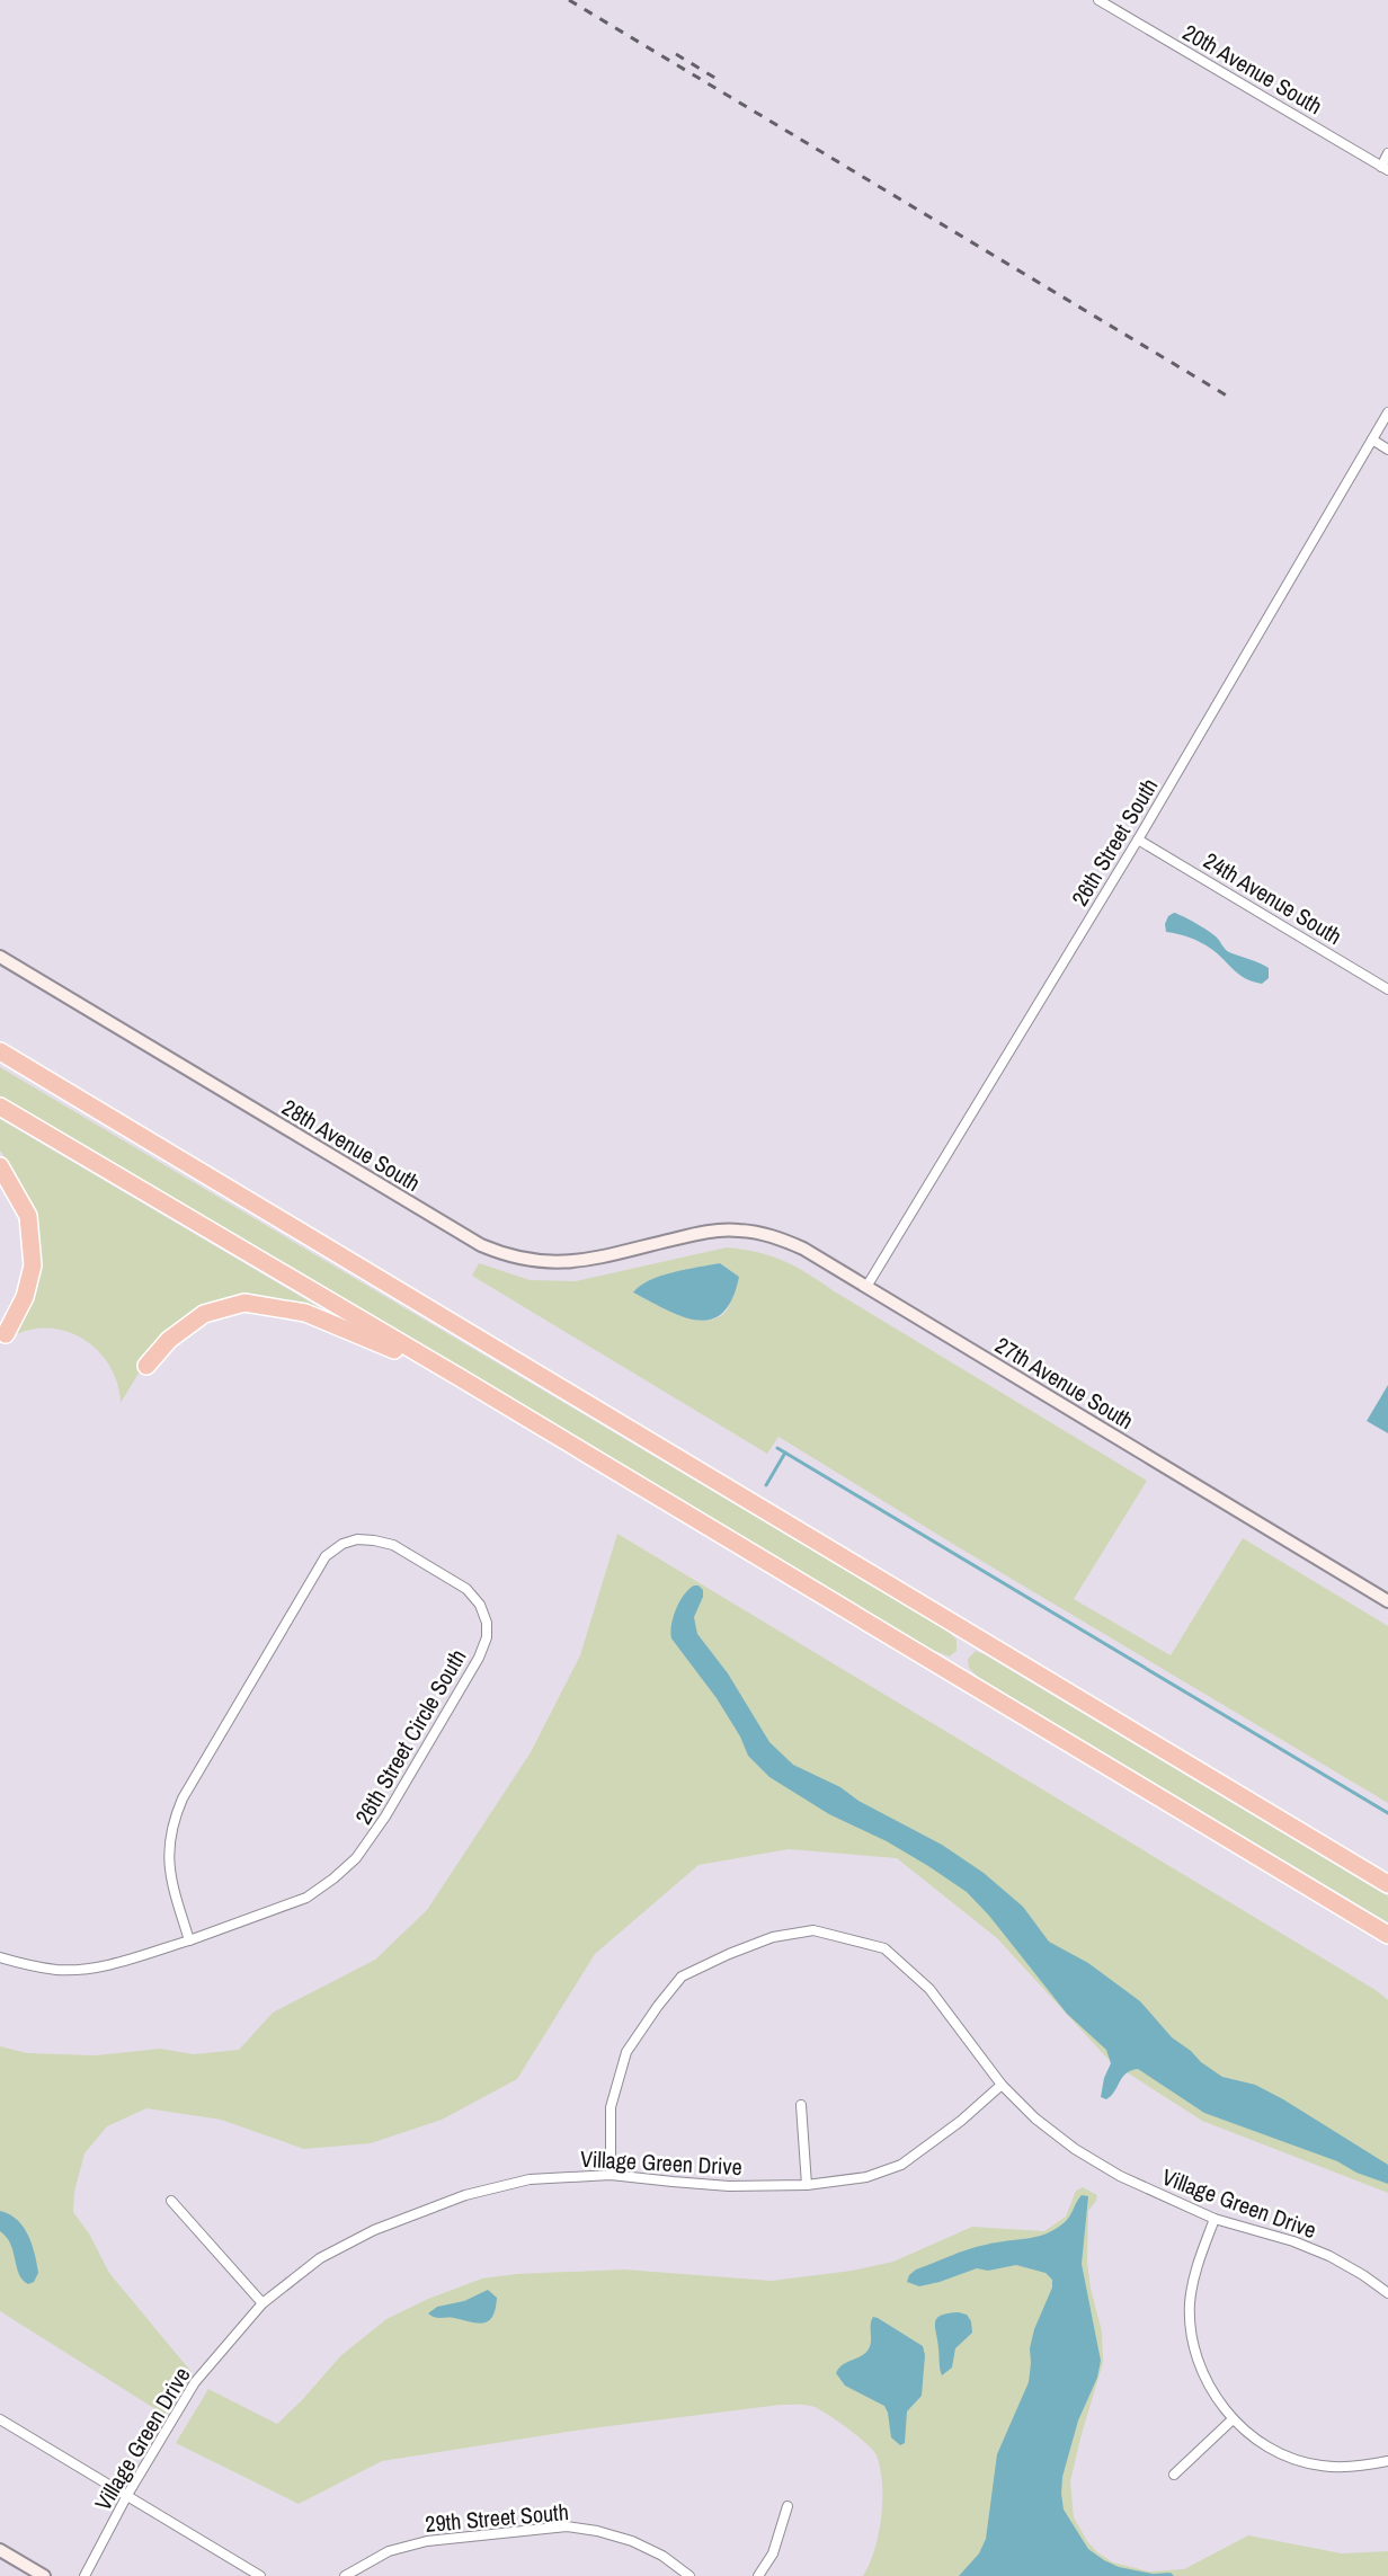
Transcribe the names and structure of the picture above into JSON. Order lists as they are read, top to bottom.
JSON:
{
  "streets": {
    "street": [
      "20th Avenue South",
      "26th Street South",
      "24th Avenue South",
      "28th Avenue South",
      "27th Avenue South",
      "26th Street Circle South",
      "Village Green Drive",
      "29th Street South"
    ]
  },
  "crossings": [
    ["26th Street South", "24th Avenue South"],
    ["26th Street South", "27th Avenue South"],
    ["28th Avenue South", "27th Avenue South"]
  ]
}
